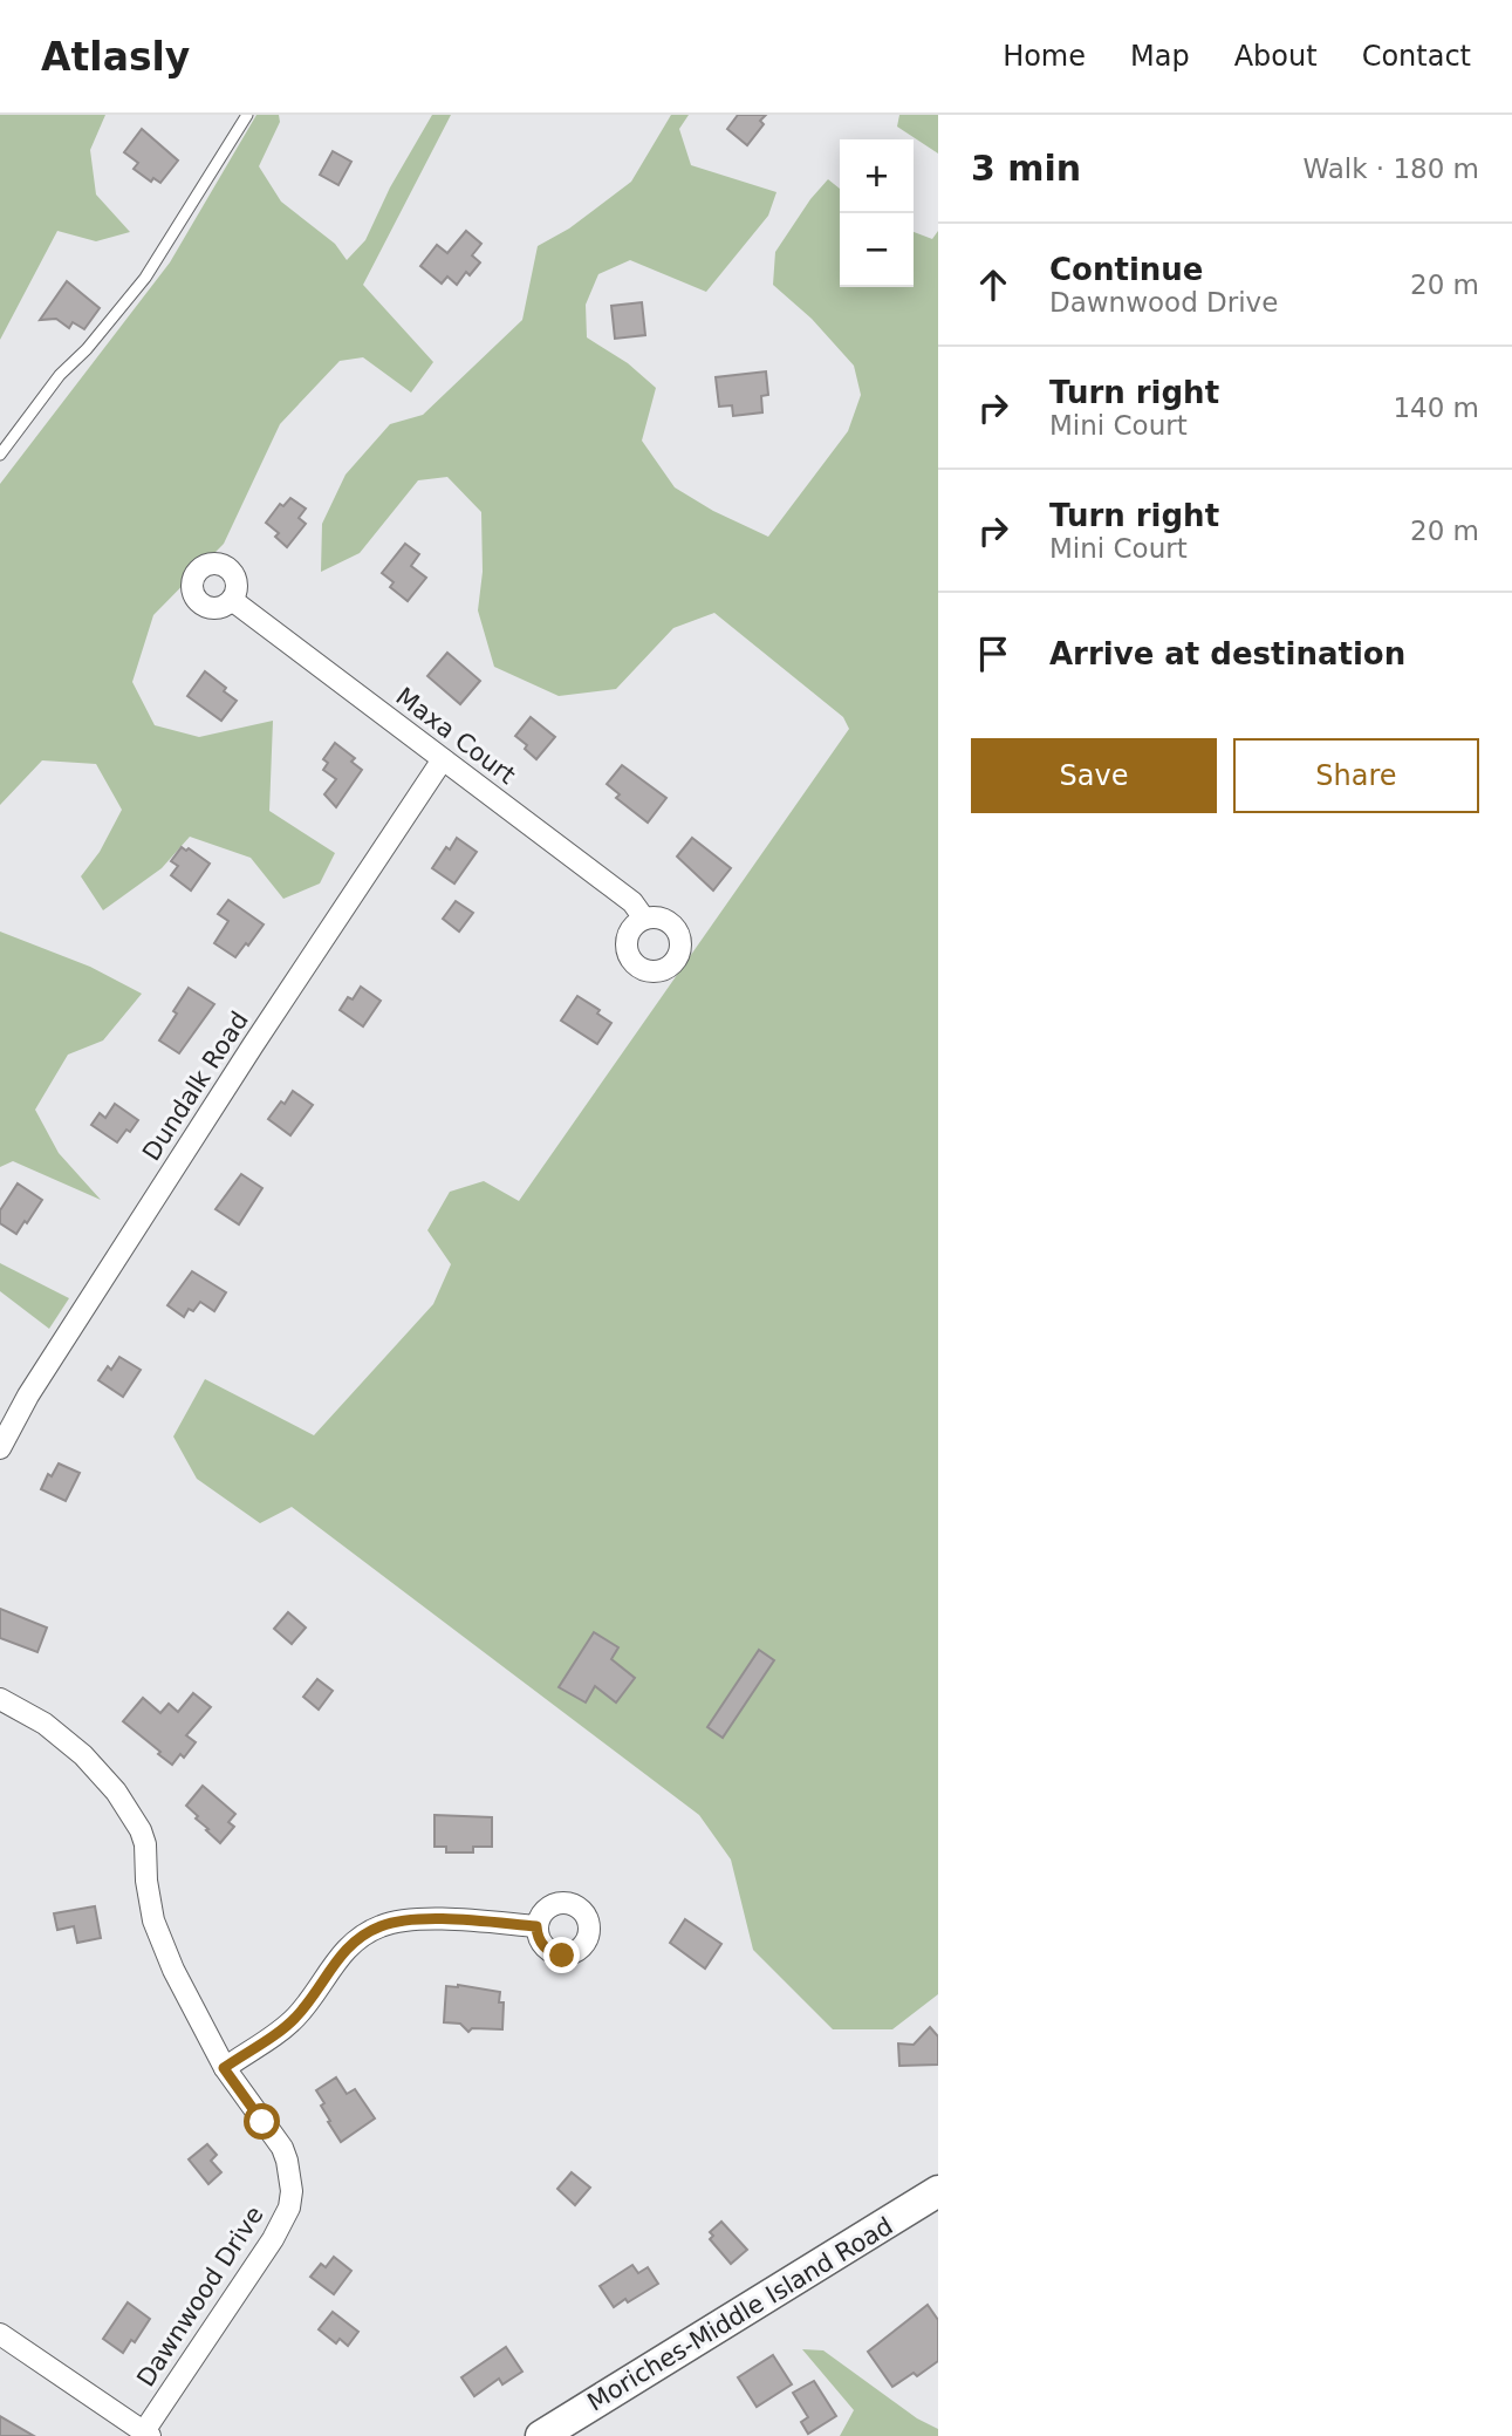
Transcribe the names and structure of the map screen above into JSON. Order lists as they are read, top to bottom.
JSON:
{
  "streets": {
    "main road": ["Moriches-Middle Island Road"],
    "street": ["Maxa Court", "Dundalk Road", "Dawnwood Drive"]
  },
  "crossings": [
    ["Maxa Court", "Dundalk Road"]
  ],
  "page": {
    "header": "Atlasly",
    "nav": [
      "Home",
      "Map",
      "About",
      "Contact"
    ],
    "heading": ["3 min", "Walk · 180 m"],
    "map_buttons": ["+", "−"],
    "list": [
      ["Continue", "Dawnwood Drive", "20 m"],
      ["Turn right", "Mini Court", "140 m"],
      ["Turn right", "Mini Court", "20 m"],
      "Arrive at destination"
    ],
    "buttons": ["Save", "Share"]
  }
}
